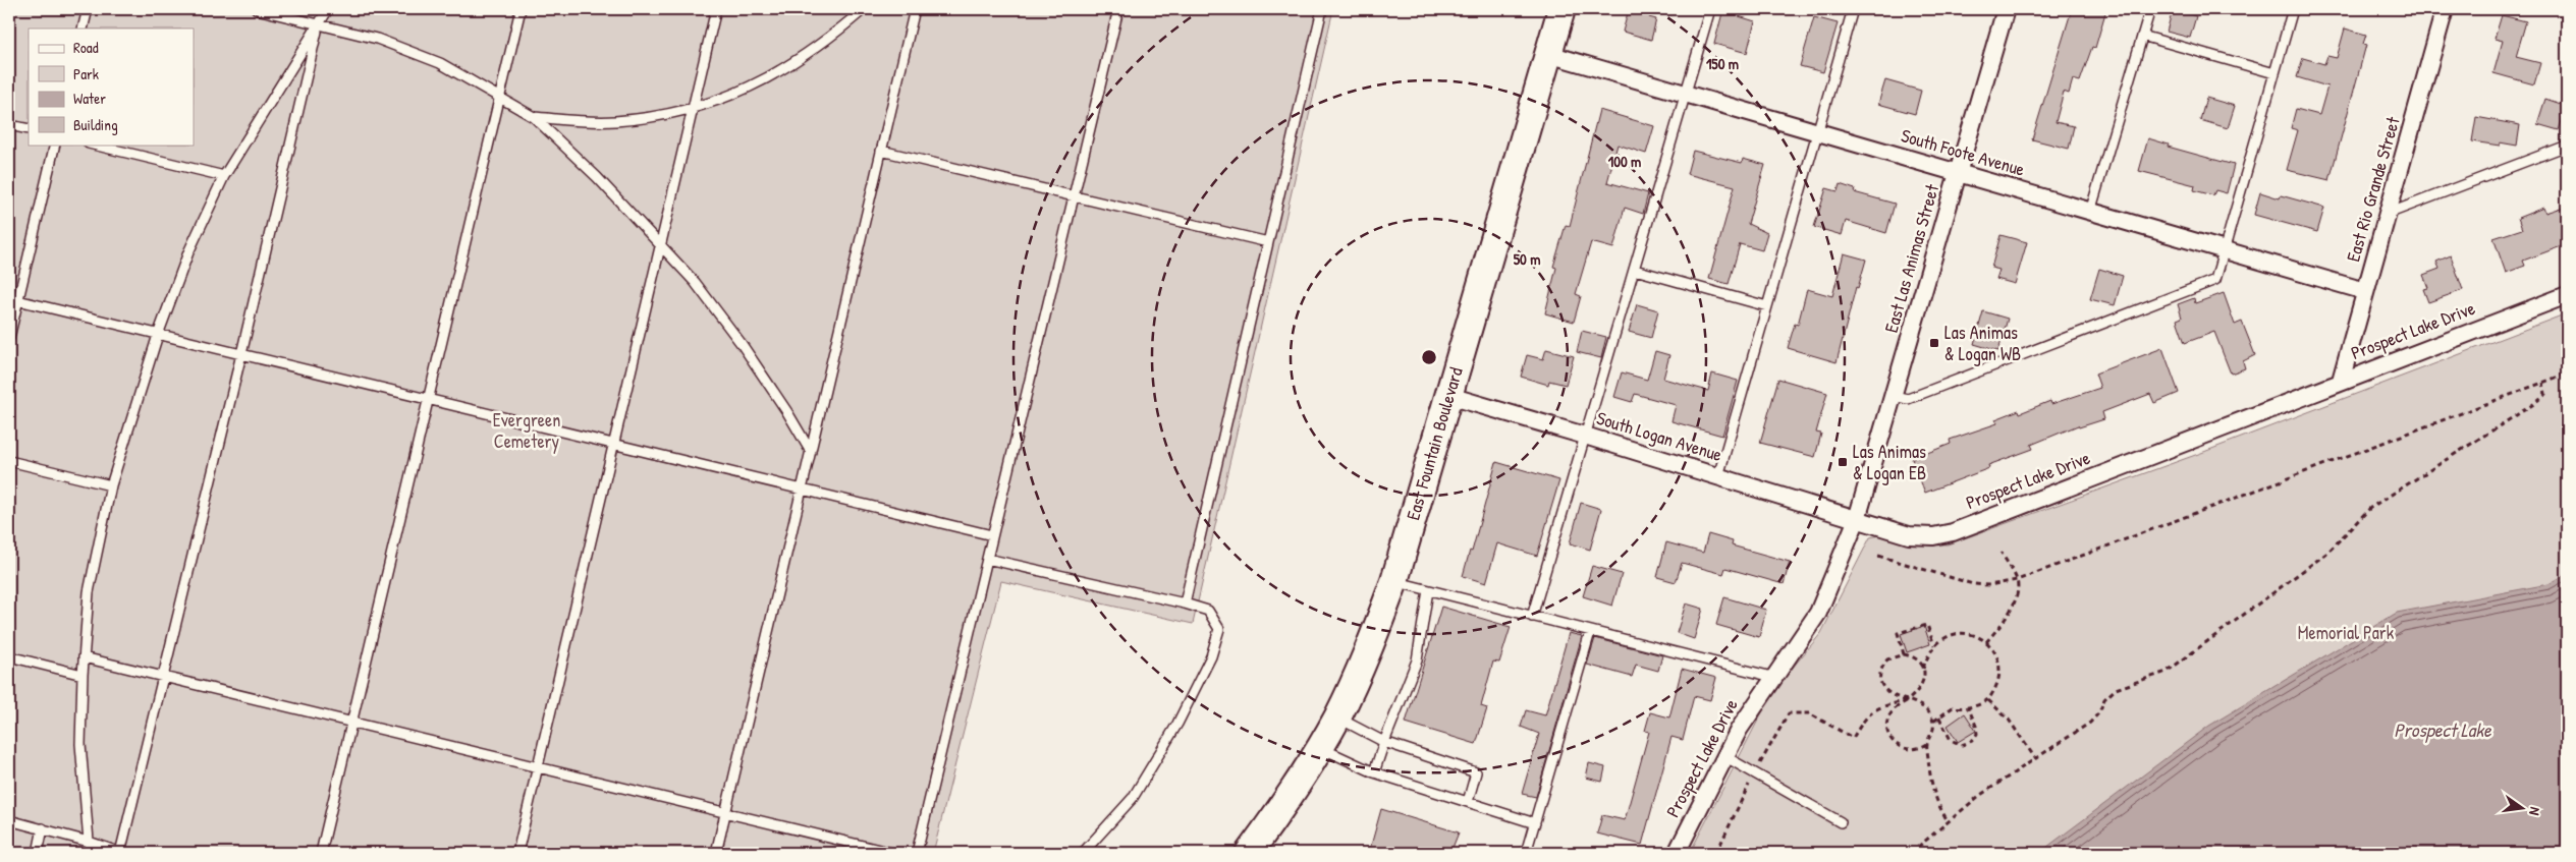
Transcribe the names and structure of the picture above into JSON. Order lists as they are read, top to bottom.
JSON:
{
  "streets": {
    "main road": ["East Fountain Boulevard"],
    "street": [
      "South Foote Avenue",
      "East Rio Grande Street",
      "East Las Animas Street",
      "Prospect Lake Drive",
      "South Logan Avenue"
    ]
  },
  "crossings": [
    ["South Foote Avenue", "East Rio Grande Street"],
    ["South Foote Avenue", "East Las Animas Street"],
    ["South Foote Avenue", "East Fountain Boulevard"],
    ["East Rio Grande Street", "Prospect Lake Drive"],
    ["East Las Animas Street", "Prospect Lake Drive"],
    ["East Las Animas Street", "South Logan Avenue"],
    ["Prospect Lake Drive", "South Logan Avenue"],
    ["South Logan Avenue", "East Fountain Boulevard"]
  ],
  "water": ["Prospect Lake"],
  "parks": ["Evergreen Cemetery", "Memorial Park"],
  "places": {
    "transit": ["Las Animas & Logan WB", "Las Animas & Logan EB"]
  },
  "legend": [
    "Road",
    "Park",
    "Water",
    "Building"
  ],
  "north": "right",
  "rings": ["150 m", "100 m", "50 m"]
}
